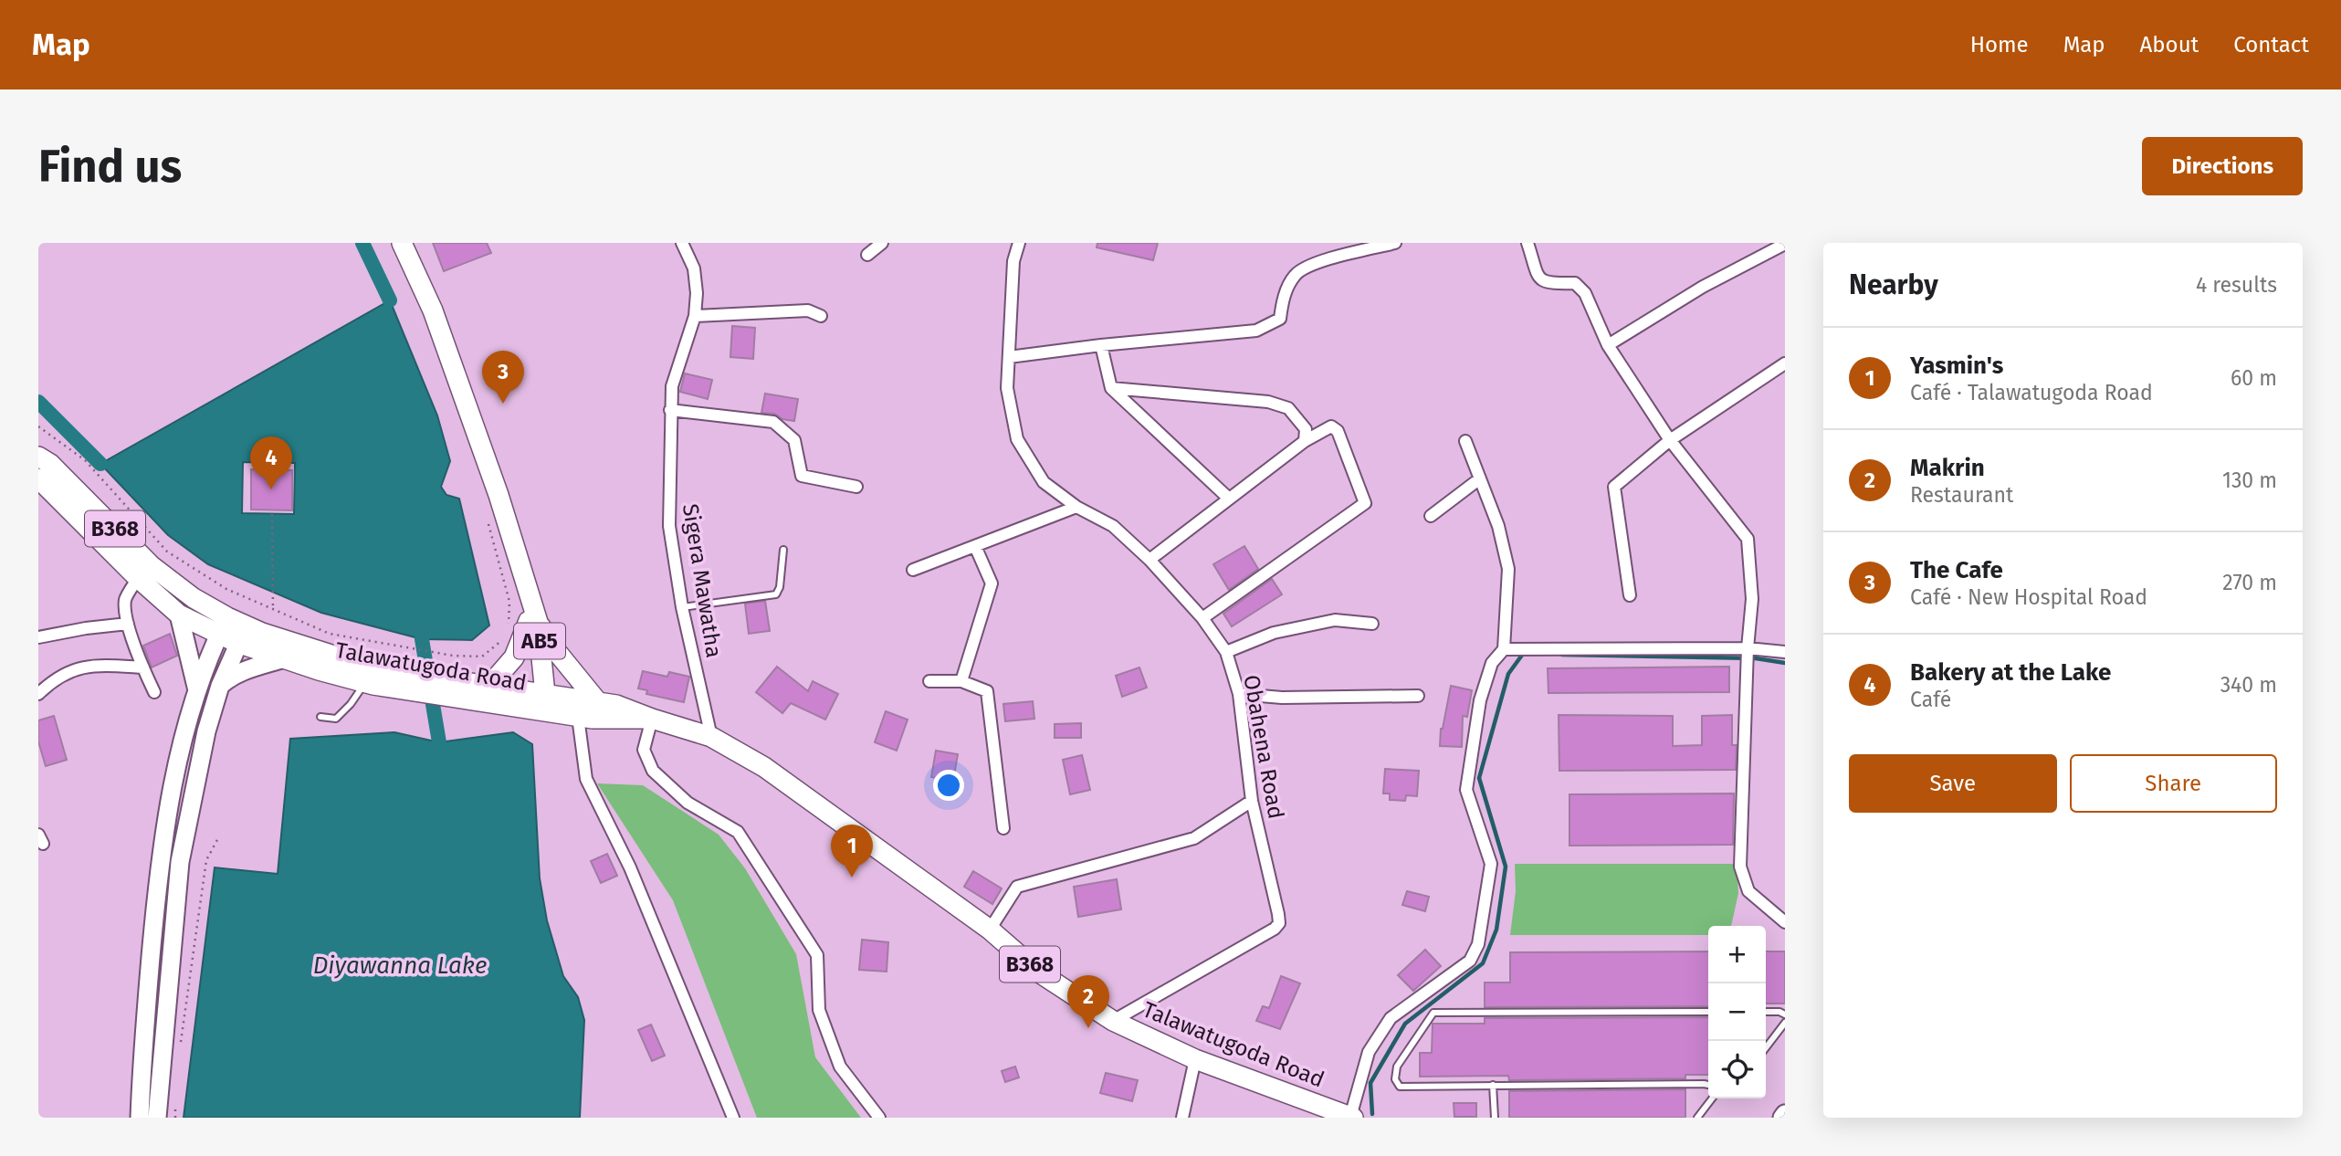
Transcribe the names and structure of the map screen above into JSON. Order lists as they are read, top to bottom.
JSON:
{
  "streets": {
    "main road": ["B368", "AB5", "Talawatugoda Road"],
    "street": ["Sigera Mawatha", "Obahena Road"]
  },
  "crossings": [
    ["Sigera Mawatha", "Talawatugoda Road"],
    ["AB5", "Talawatugoda Road"],
    ["Talawatugoda Road", "Obahena Road"]
  ],
  "water": ["Diyawanna Lake"],
  "page": {
    "header": "Map",
    "nav": [
      "Home",
      "Map",
      "About",
      "Contact"
    ],
    "buttons": [
      "Directions",
      ["Save", "Share"]
    ],
    "title": "Find us",
    "heading": ["Nearby", "4 results"],
    "list": [
      {
        "mark": "1",
        "name": "Yasmin's",
        "note": "Café · Talawatugoda Road",
        "value": "60 m"
      },
      {
        "mark": "2",
        "name": "Makrin",
        "note": "Restaurant",
        "value": "130 m"
      },
      {
        "mark": "3",
        "name": "The Cafe",
        "note": "Café · New Hospital Road",
        "value": "270 m"
      },
      {
        "mark": "4",
        "name": "Bakery at the Lake",
        "note": "Café",
        "value": "340 m"
      }
    ],
    "pins": [
      "3",
      "4",
      "1",
      "2"
    ],
    "map_buttons": ["+", "−"]
  }
}
